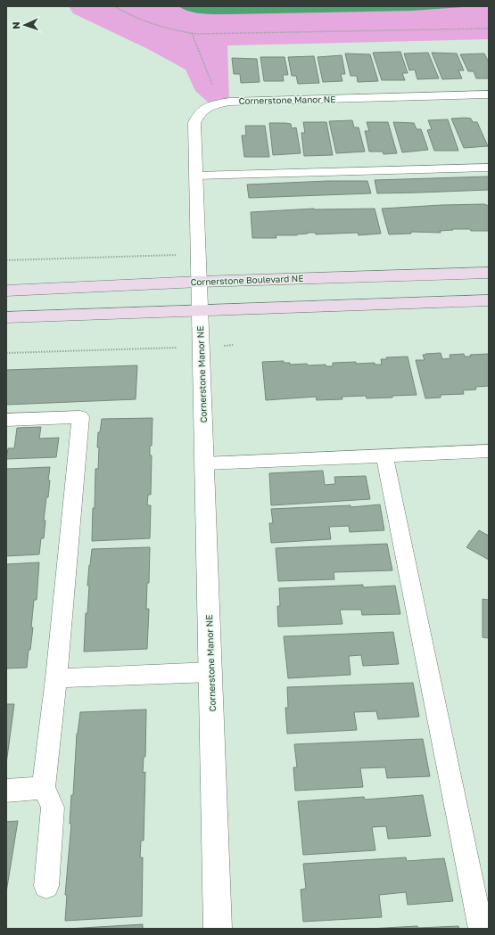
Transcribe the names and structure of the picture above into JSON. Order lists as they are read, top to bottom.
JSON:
{
  "streets": {
    "street": ["Cornerstone Manor NE", "Cornerstone Boulevard NE"]
  },
  "crossings": [
    ["Cornerstone Manor NE", "Cornerstone Boulevard NE"]
  ],
  "north": "left"
}
